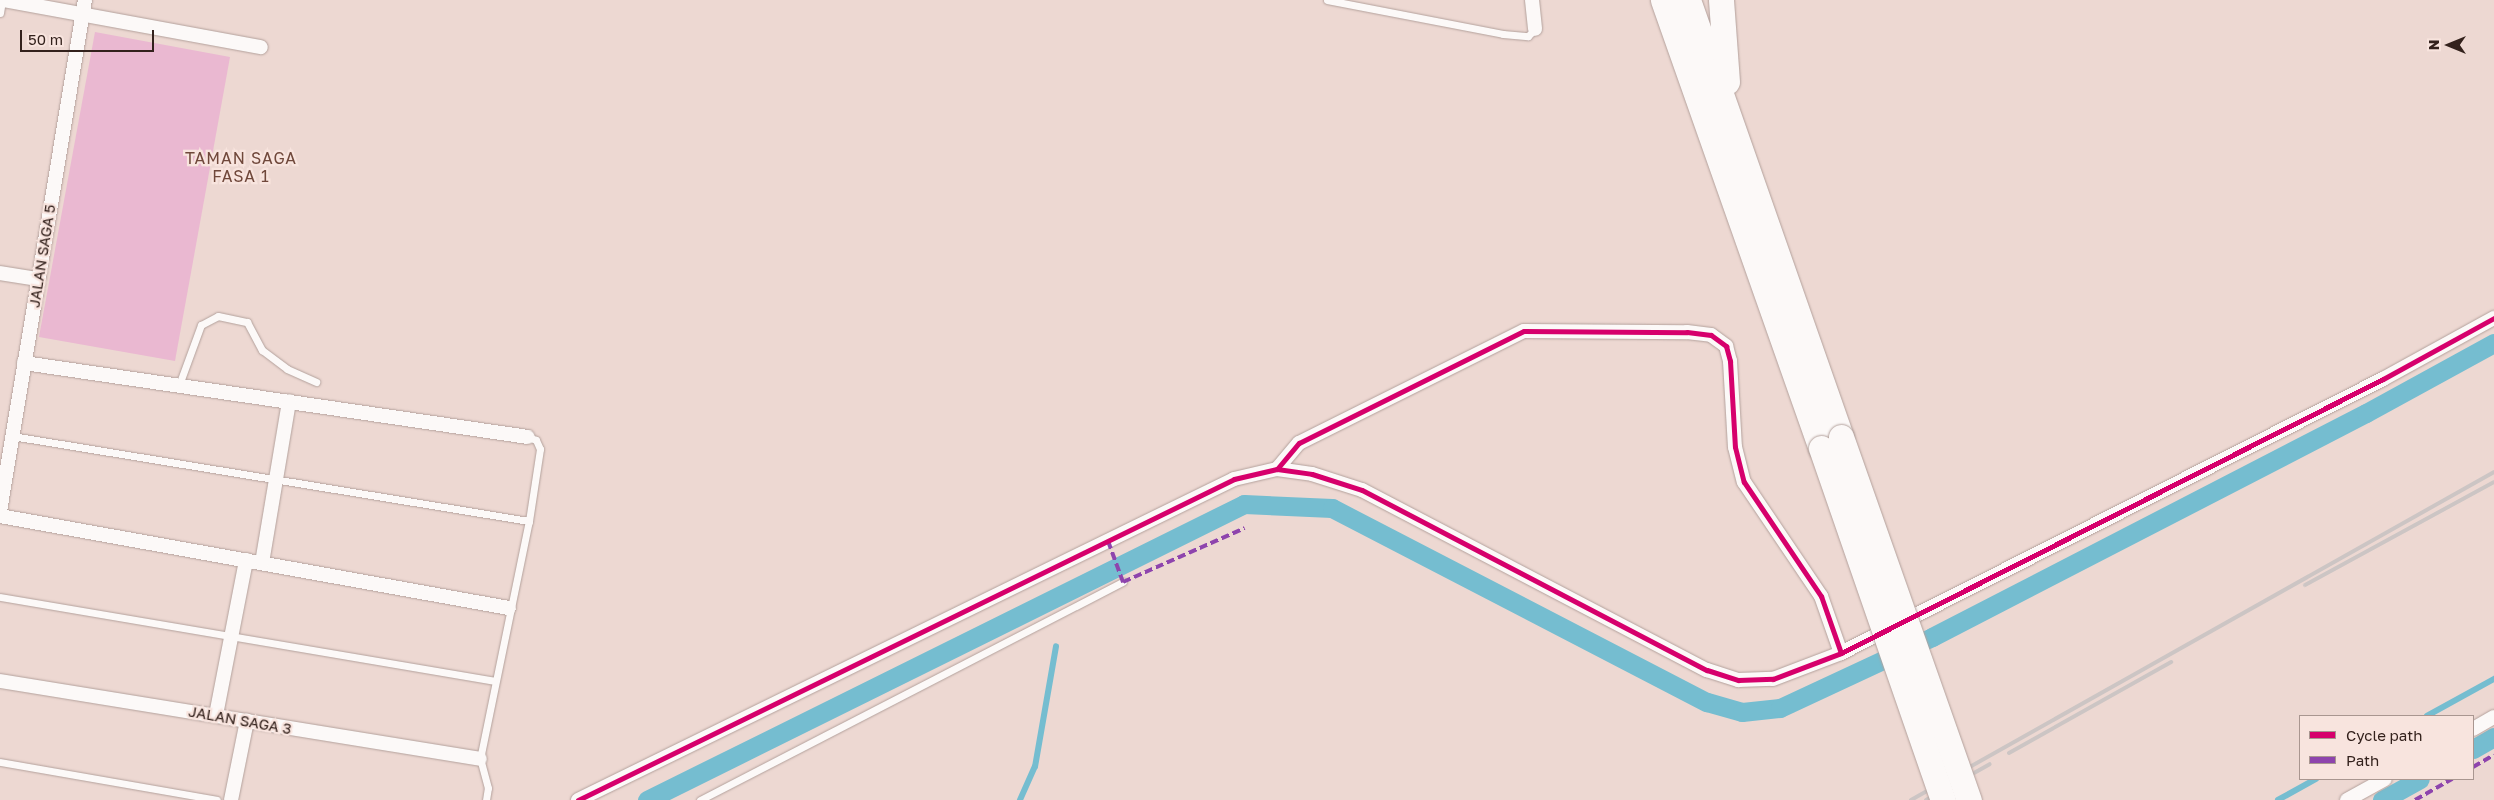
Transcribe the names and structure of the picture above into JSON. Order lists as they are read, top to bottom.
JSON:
{
  "streets": {
    "street": ["JALAN SAGA 5", "JALAN SAGA 3"]
  },
  "districts": ["TAMAN SAGA FASA 1"],
  "legend": ["Cycle path", "Path"],
  "scale_bar": "50 m",
  "north": "left"
}
